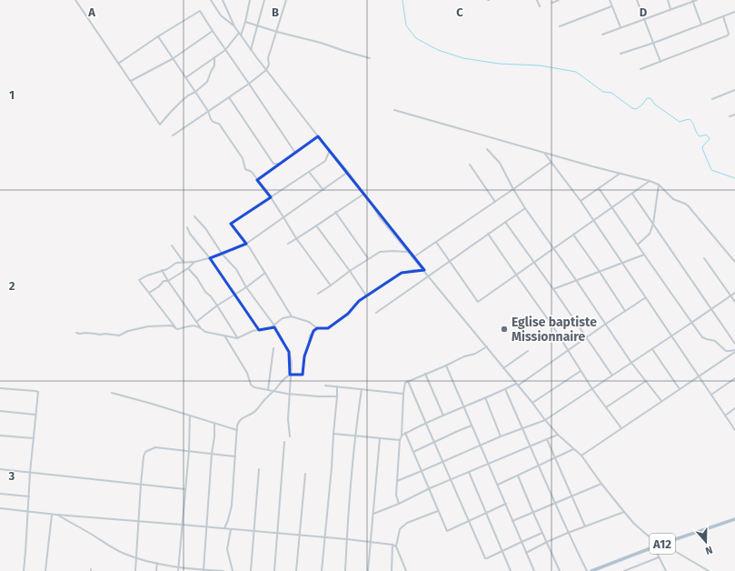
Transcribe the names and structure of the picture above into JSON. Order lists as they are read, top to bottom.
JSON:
{
  "streets": {
    "main road": ["A12"]
  },
  "places": ["Eglise baptiste Missionnaire"],
  "north": "bottom",
  "grid": {
    "columns": [
      "A",
      "B",
      "C",
      "D"
    ],
    "rows": ["1", "2", "3"]
  }
}
